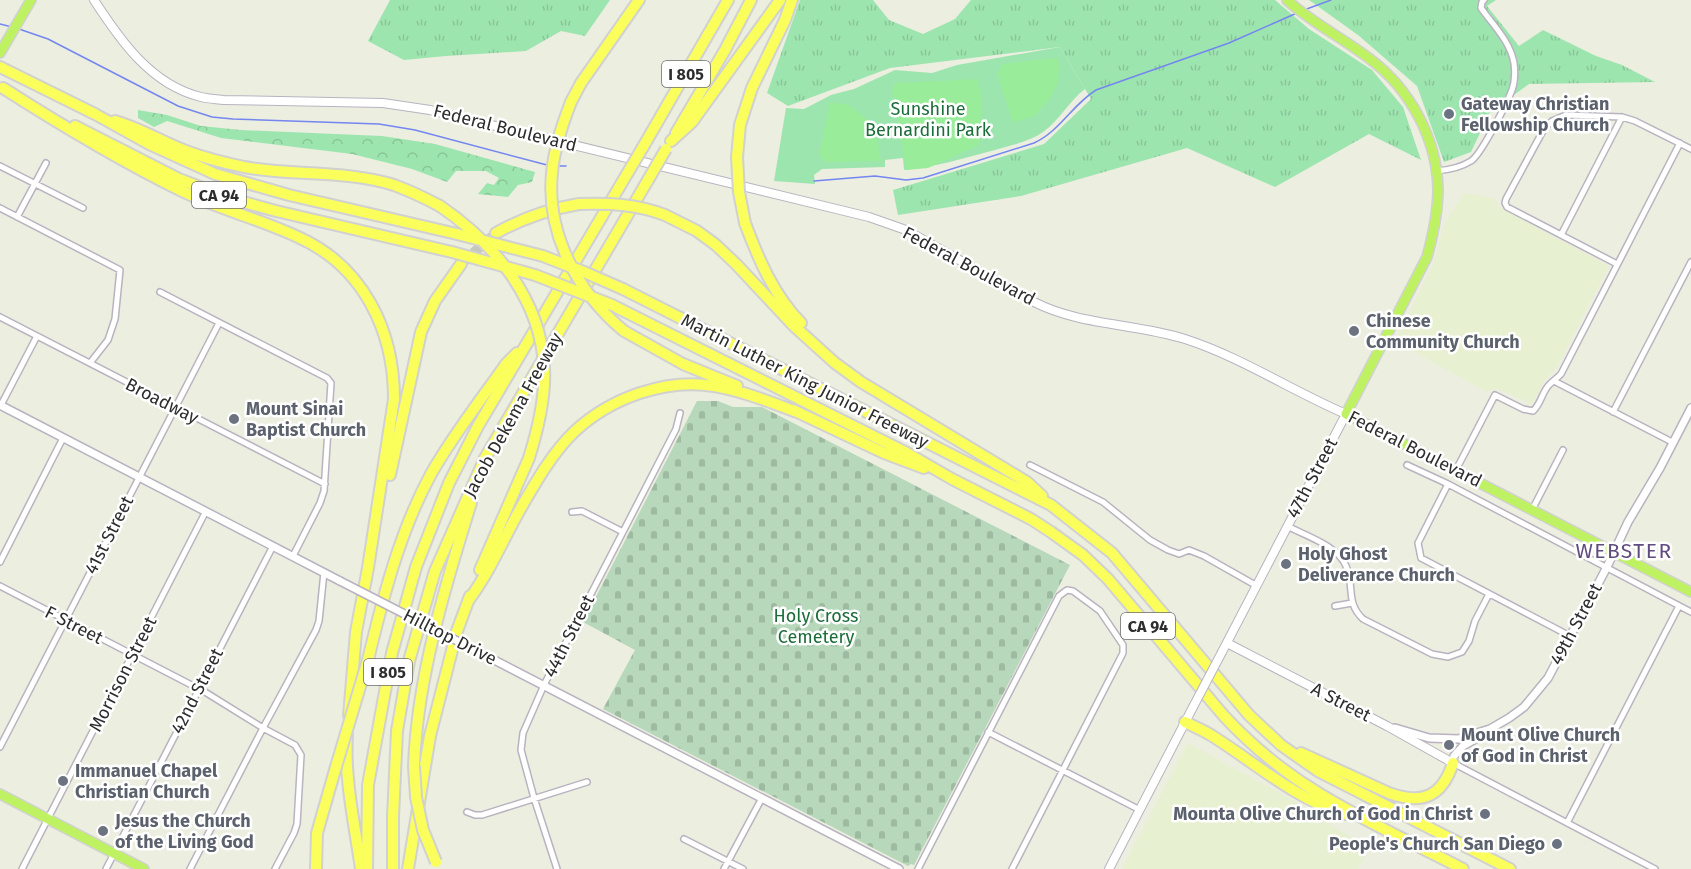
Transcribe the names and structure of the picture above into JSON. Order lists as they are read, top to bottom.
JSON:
{
  "streets": {
    "highway": [
      "I 805",
      "CA 94",
      "Martin Luther King Junior Freeway",
      "Jacob Dekema Freeway"
    ],
    "main road": ["Federal Boulevard", "47th Street", "A Street"],
    "street": [
      "Broadway",
      "41st Street",
      "49th Street",
      "F Street",
      "44th Street",
      "Hilltop Drive",
      "Morrison Street",
      "42nd Street"
    ]
  },
  "crossings": [
    ["Federal Boulevard", "47th Street"],
    ["Federal Boulevard", "49th Street"],
    ["Broadway", "41st Street"],
    ["47th Street", "A Street"],
    ["41st Street", "F Street"],
    ["41st Street", "Hilltop Drive"],
    ["49th Street", "A Street"],
    ["F Street", "Morrison Street"],
    ["F Street", "42nd Street"],
    ["44th Street", "Hilltop Drive"],
    ["Hilltop Drive", "Morrison Street"],
    ["Hilltop Drive", "42nd Street"]
  ],
  "districts": ["WEBSTER"],
  "parks": ["Sunshine Bernardini Park", "Holy Cross Cemetery"],
  "places": [
    "Gateway Christian Fellowship Church",
    "Chinese Community Church",
    "Mount Sinai Baptist Church",
    "Holy Ghost Deliverance Church",
    "Mount Olive Church of God in Christ",
    "Immanuel Chapel Christian Church",
    "Mounta Olive Church of God in Christ",
    "Jesus the Church of the Living God",
    "People's Church San Diego"
  ]
}
